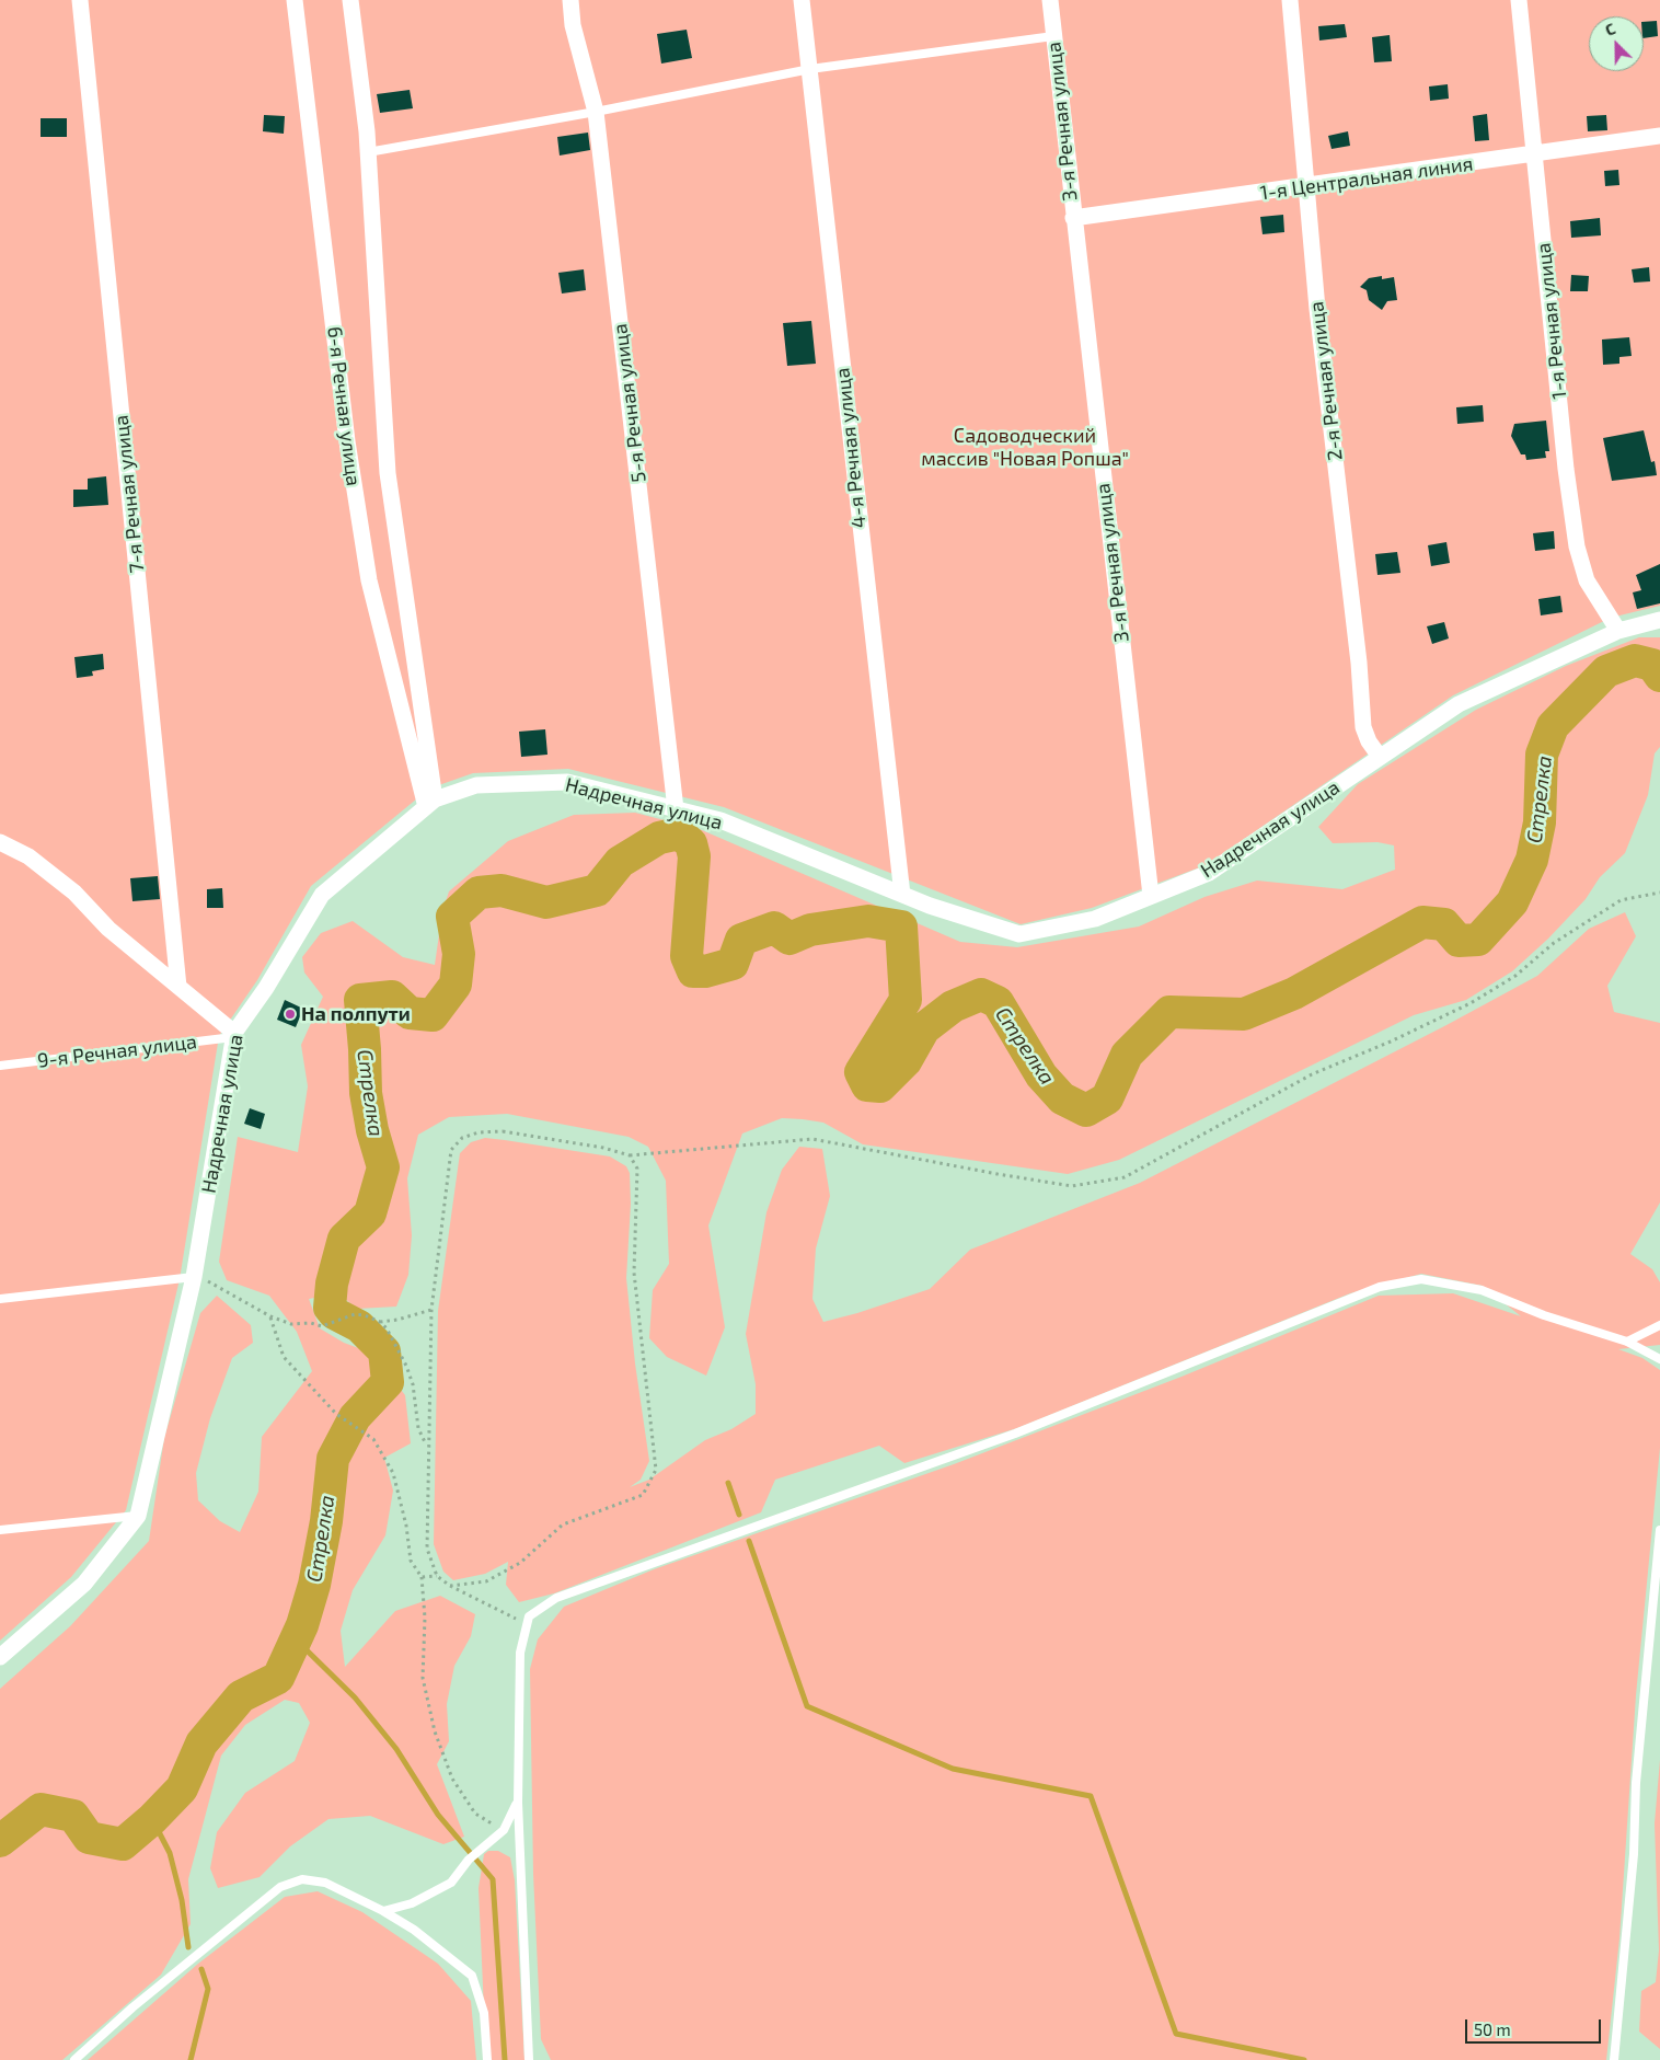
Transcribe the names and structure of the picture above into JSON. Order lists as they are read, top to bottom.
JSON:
{
  "streets": {
    "street": [
      "3-я Речная улица",
      "1-я Центральная линия",
      "1-я Речная улица",
      "2-я Речная улица",
      "5-я Речная улица",
      "6-я Речная улица",
      "4-я Речная улица",
      "7-я Речная улица",
      "Надречная улица"
    ],
    "lane": ["9-я Речная улица"]
  },
  "crossings": [
    ["3-я Речная улица", "1-я Центральная линия"],
    ["3-я Речная улица", "Надречная улица"],
    ["1-я Центральная линия", "1-я Речная улица"],
    ["1-я Центральная линия", "2-я Речная улица"],
    ["1-я Речная улица", "Надречная улица"],
    ["2-я Речная улица", "Надречная улица"],
    ["5-я Речная улица", "Надречная улица"],
    ["6-я Речная улица", "Надречная улица"],
    ["4-я Речная улица", "Надречная улица"],
    ["Надречная улица", "9-я Речная улица"]
  ],
  "water": ["Стрелка"],
  "parks": ["Садоводческий массив \"Новая Ропша\""],
  "places": ["На полпути"],
  "scale_bar": "50 m",
  "north": "top left"
}
